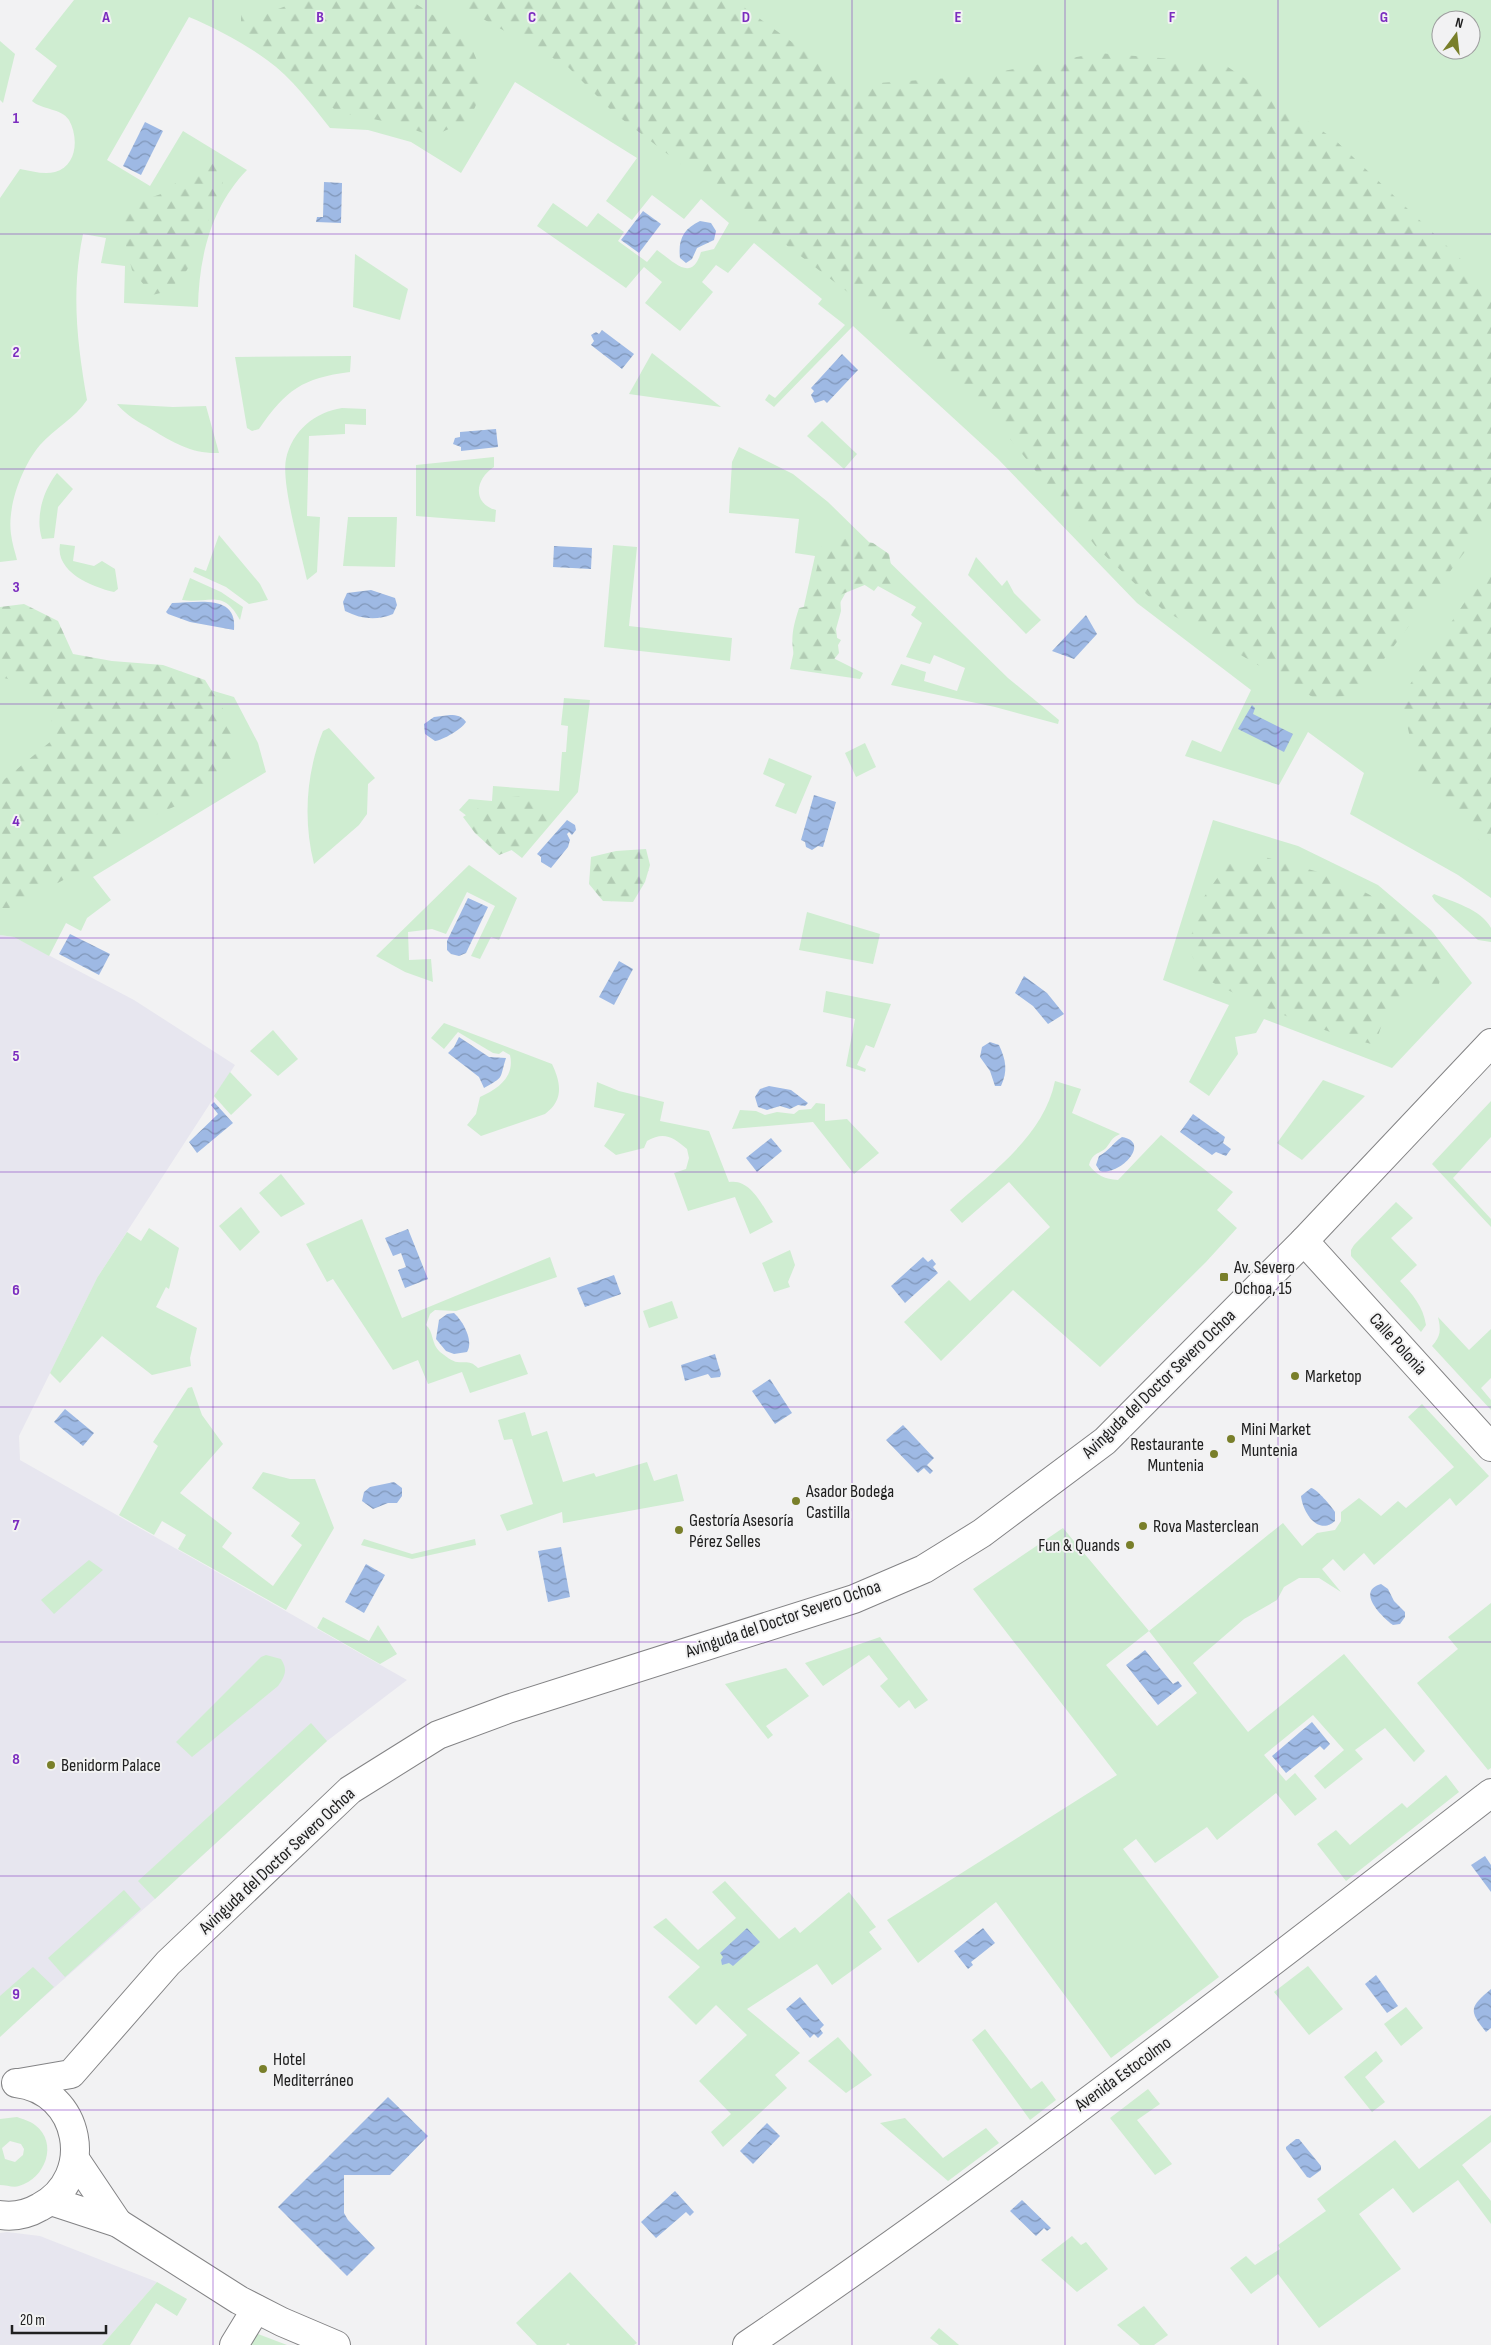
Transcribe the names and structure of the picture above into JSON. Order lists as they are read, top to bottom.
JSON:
{
  "streets": {
    "street": ["Calle Polonia", "Avinguda del Doctor Severo Ochoa", "Avenida Estocolmo"]
  },
  "crossings": [
    ["Calle Polonia", "Avinguda del Doctor Severo Ochoa"]
  ],
  "places": {
    "transit": ["Av. Severo Ochoa, 15"],
    "other": [
      "Marketop",
      "Mini Market Muntenia",
      "Restaurante Muntenia",
      "Asador Bodega Castilla",
      "Rova Masterclean",
      "Gestoría Asesoría Pérez Selles",
      "Fun & Quands",
      "Benidorm Palace",
      "Hotel Mediterráneo"
    ]
  },
  "scale_bar": "20 m",
  "north": "top",
  "grid": {
    "columns": [
      "A",
      "B",
      "C",
      "D",
      "E",
      "F",
      "G"
    ],
    "rows": [
      "1",
      "2",
      "3",
      "4",
      "5",
      "6",
      "7",
      "8",
      "9"
    ]
  }
}
